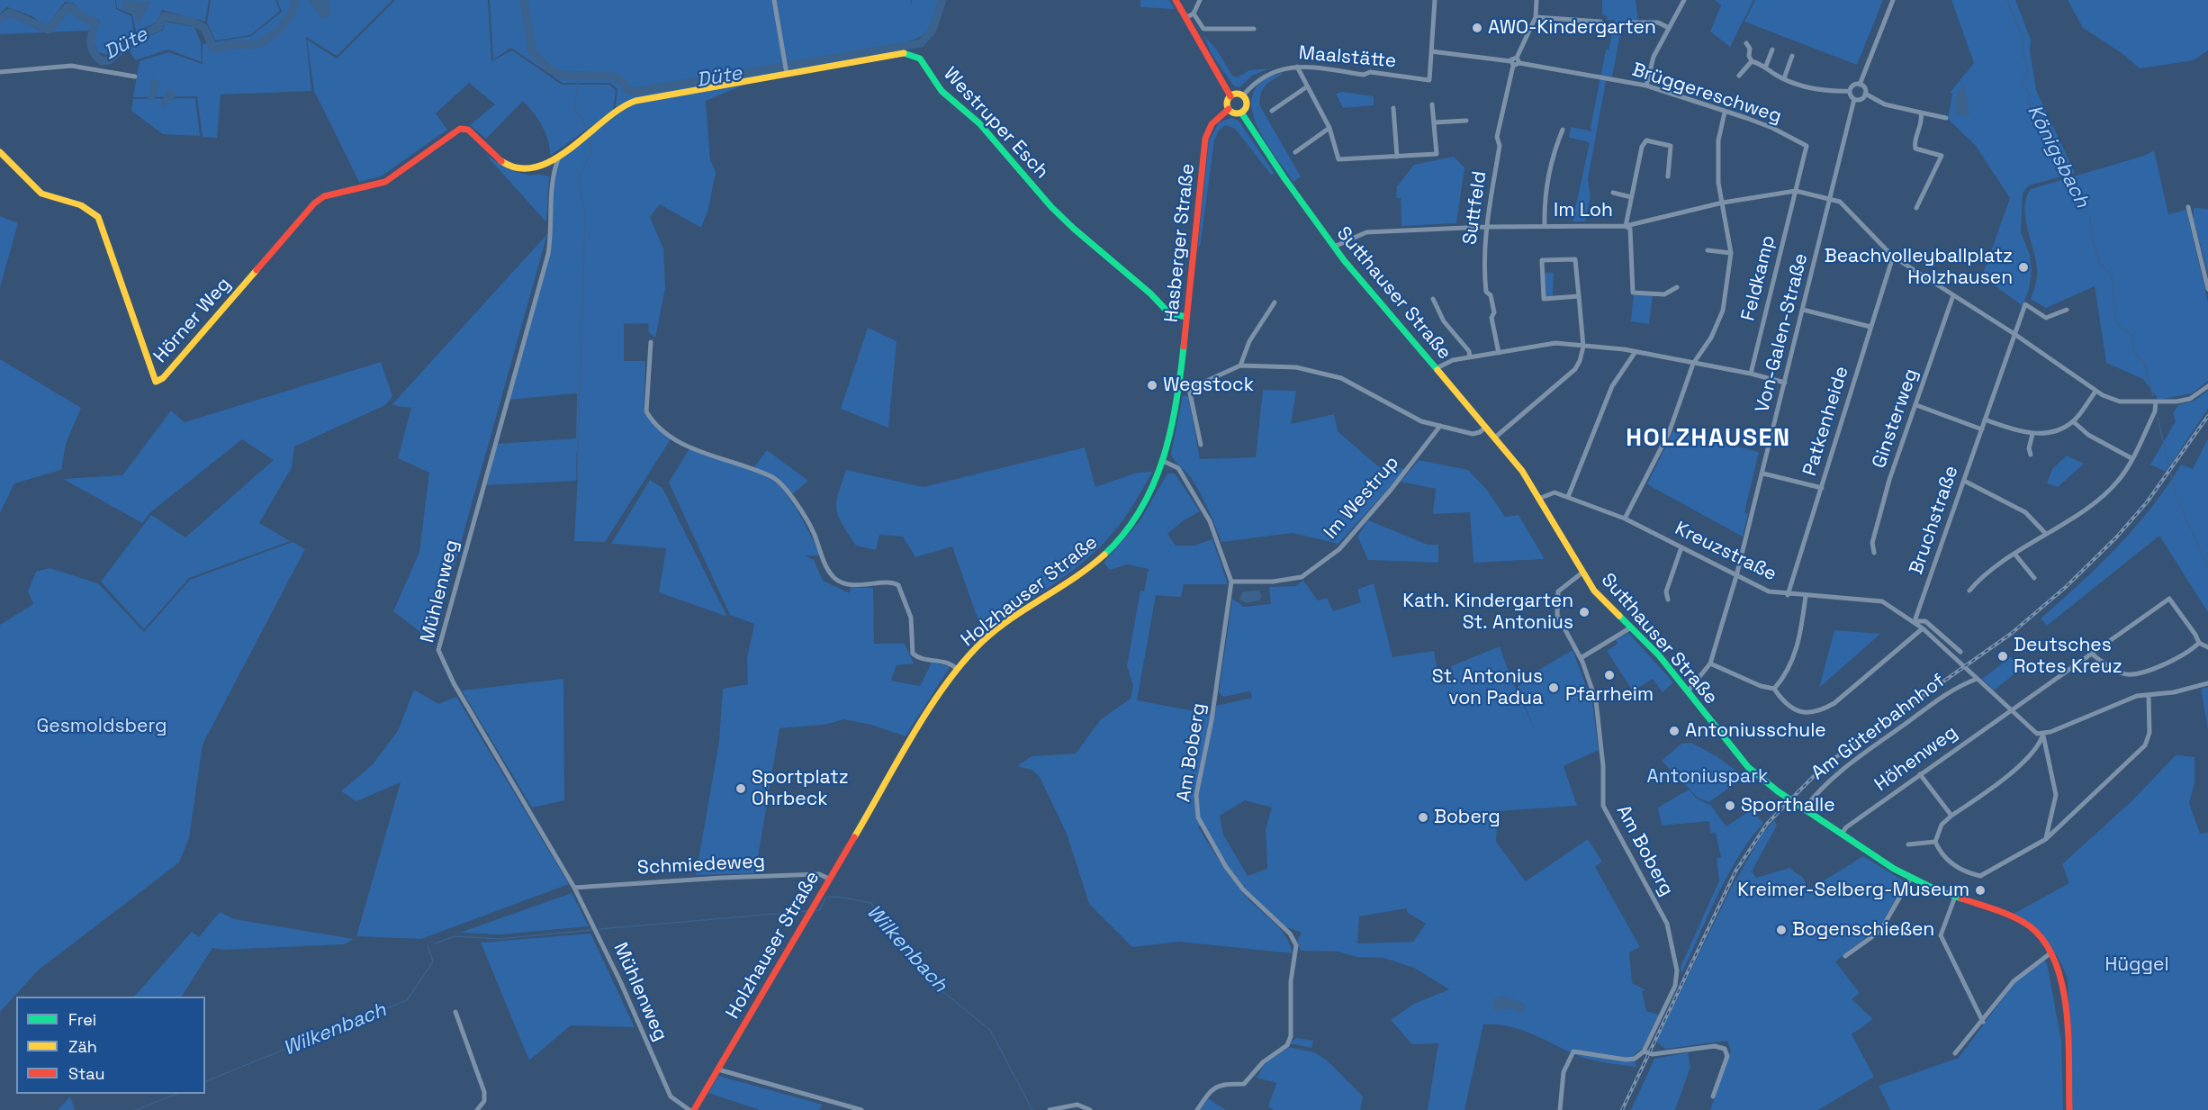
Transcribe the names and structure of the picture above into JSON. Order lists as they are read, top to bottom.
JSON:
{
  "streets": {
    "street": [
      "Maalstätte",
      "Brüggereschweg",
      "Westruper Esch",
      "Suttfeld",
      "Im Loh",
      "Hasberger Straße",
      "Feldkamp",
      "Sutthauser Straße",
      "Hörner Weg",
      "Von-Galen-Straße",
      "Ginsterweg",
      "Patkenheide",
      "Im Westrup",
      "Bruchstraße",
      "Kreuzstraße",
      "Mühlenweg",
      "Holzhauser Straße",
      "Am Güterbahnhof",
      "Am Boberg",
      "Höhenweg",
      "Schmiedeweg"
    ]
  },
  "crossings": [
    ["Maalstätte", "Hasberger Straße"],
    ["Maalstätte", "Sutthauser Straße"],
    ["Brüggereschweg", "Im Loh"],
    ["Brüggereschweg", "Feldkamp"],
    ["Westruper Esch", "Hasberger Straße"],
    ["Westruper Esch", "Hörner Weg"],
    ["Westruper Esch", "Mühlenweg"],
    ["Suttfeld", "Im Loh"],
    ["Im Loh", "Feldkamp"],
    ["Im Loh", "Sutthauser Straße"],
    ["Im Loh", "Von-Galen-Straße"],
    ["Hasberger Straße", "Sutthauser Straße"],
    ["Hasberger Straße", "Holzhauser Straße"],
    ["Sutthauser Straße", "Von-Galen-Straße"],
    ["Sutthauser Straße", "Kreuzstraße"],
    ["Sutthauser Straße", "Am Güterbahnhof"],
    ["Sutthauser Straße", "Am Boberg"],
    ["Sutthauser Straße", "Höhenweg"],
    ["Von-Galen-Straße", "Kreuzstraße"],
    ["Patkenheide", "Kreuzstraße"],
    ["Im Westrup", "Am Boberg"],
    ["Bruchstraße", "Kreuzstraße"],
    ["Kreuzstraße", "Am Güterbahnhof"],
    ["Kreuzstraße", "Höhenweg"],
    ["Mühlenweg", "Schmiedeweg"],
    ["Holzhauser Straße", "Am Boberg"],
    ["Holzhauser Straße", "Schmiedeweg"]
  ],
  "districts": ["HOLZHAUSEN"],
  "water": ["Düte", "Königsbach", "Wilkenbach"],
  "parks": ["Gesmoldsberg", "Antoniuspark", "Hüggel"],
  "places": [
    "AWO-Kindergarten",
    "Beachvolleyballplatz Holzhausen",
    "Wegstock",
    "Kath. Kindergarten St. Antonius",
    "Deutsches Rotes Kreuz",
    "Pfarrheim",
    "St. Antonius von Padua",
    "Antoniusschule",
    "Sportplatz Ohrbeck",
    "Sporthalle",
    "Boberg",
    "Kreimer-Selberg-Museum",
    "Bogenschießen"
  ],
  "legend": ["Frei", "Zäh", "Stau"]
}
